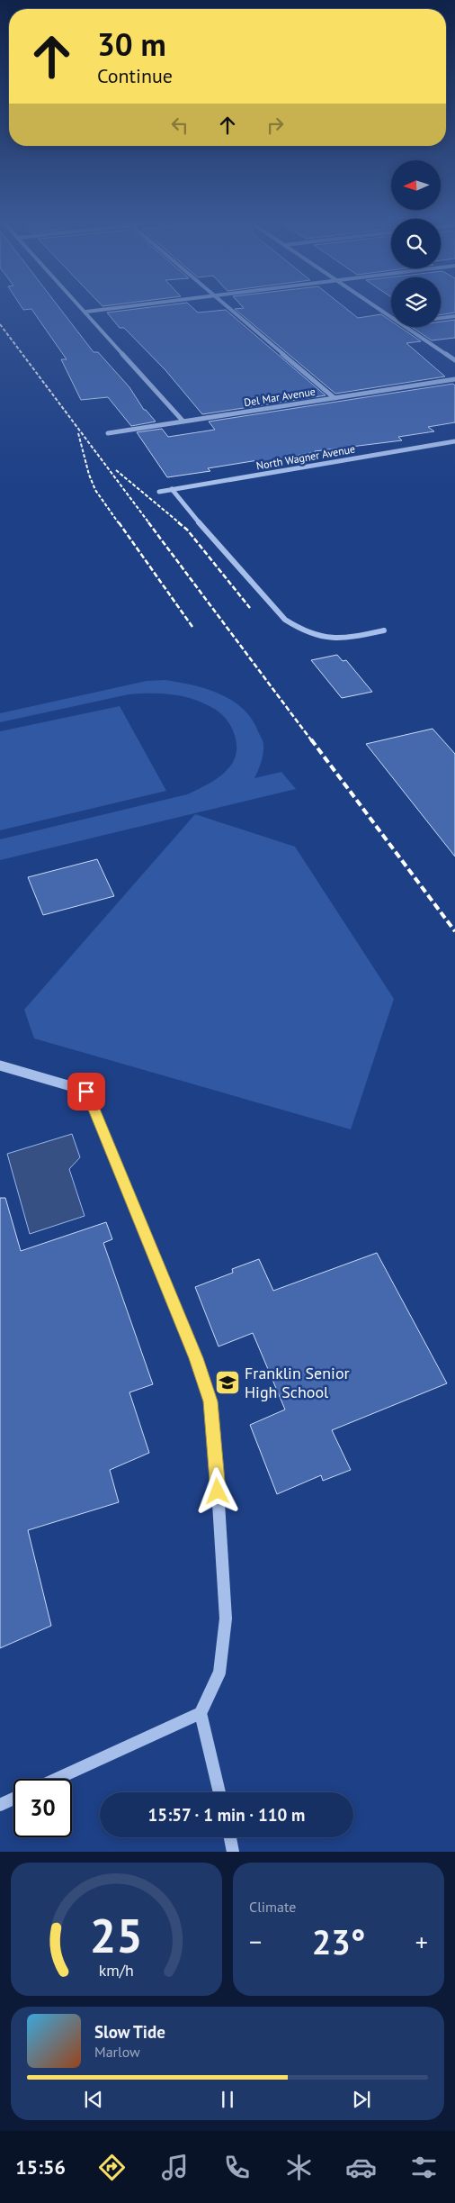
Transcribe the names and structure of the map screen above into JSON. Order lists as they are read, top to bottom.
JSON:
{
  "streets": {
    "street": ["Del Mar Avenue", "North Wagner Avenue"]
  },
  "places": {
    "school or university": ["Franklin Senior High School"]
  },
  "north": "left",
  "page": {
    "turn": ["30 m", "Continue"],
    "limit": "30",
    "trip": "15:57 · 1 min · 110 m",
    "tile": "Climate",
    "heat": ["−", "23°", "+"],
    "song": ["Slow Tide", "Marlow"],
    "tabs": "15:56",
    "gauge": ["25", "km/h"]
  }
}
